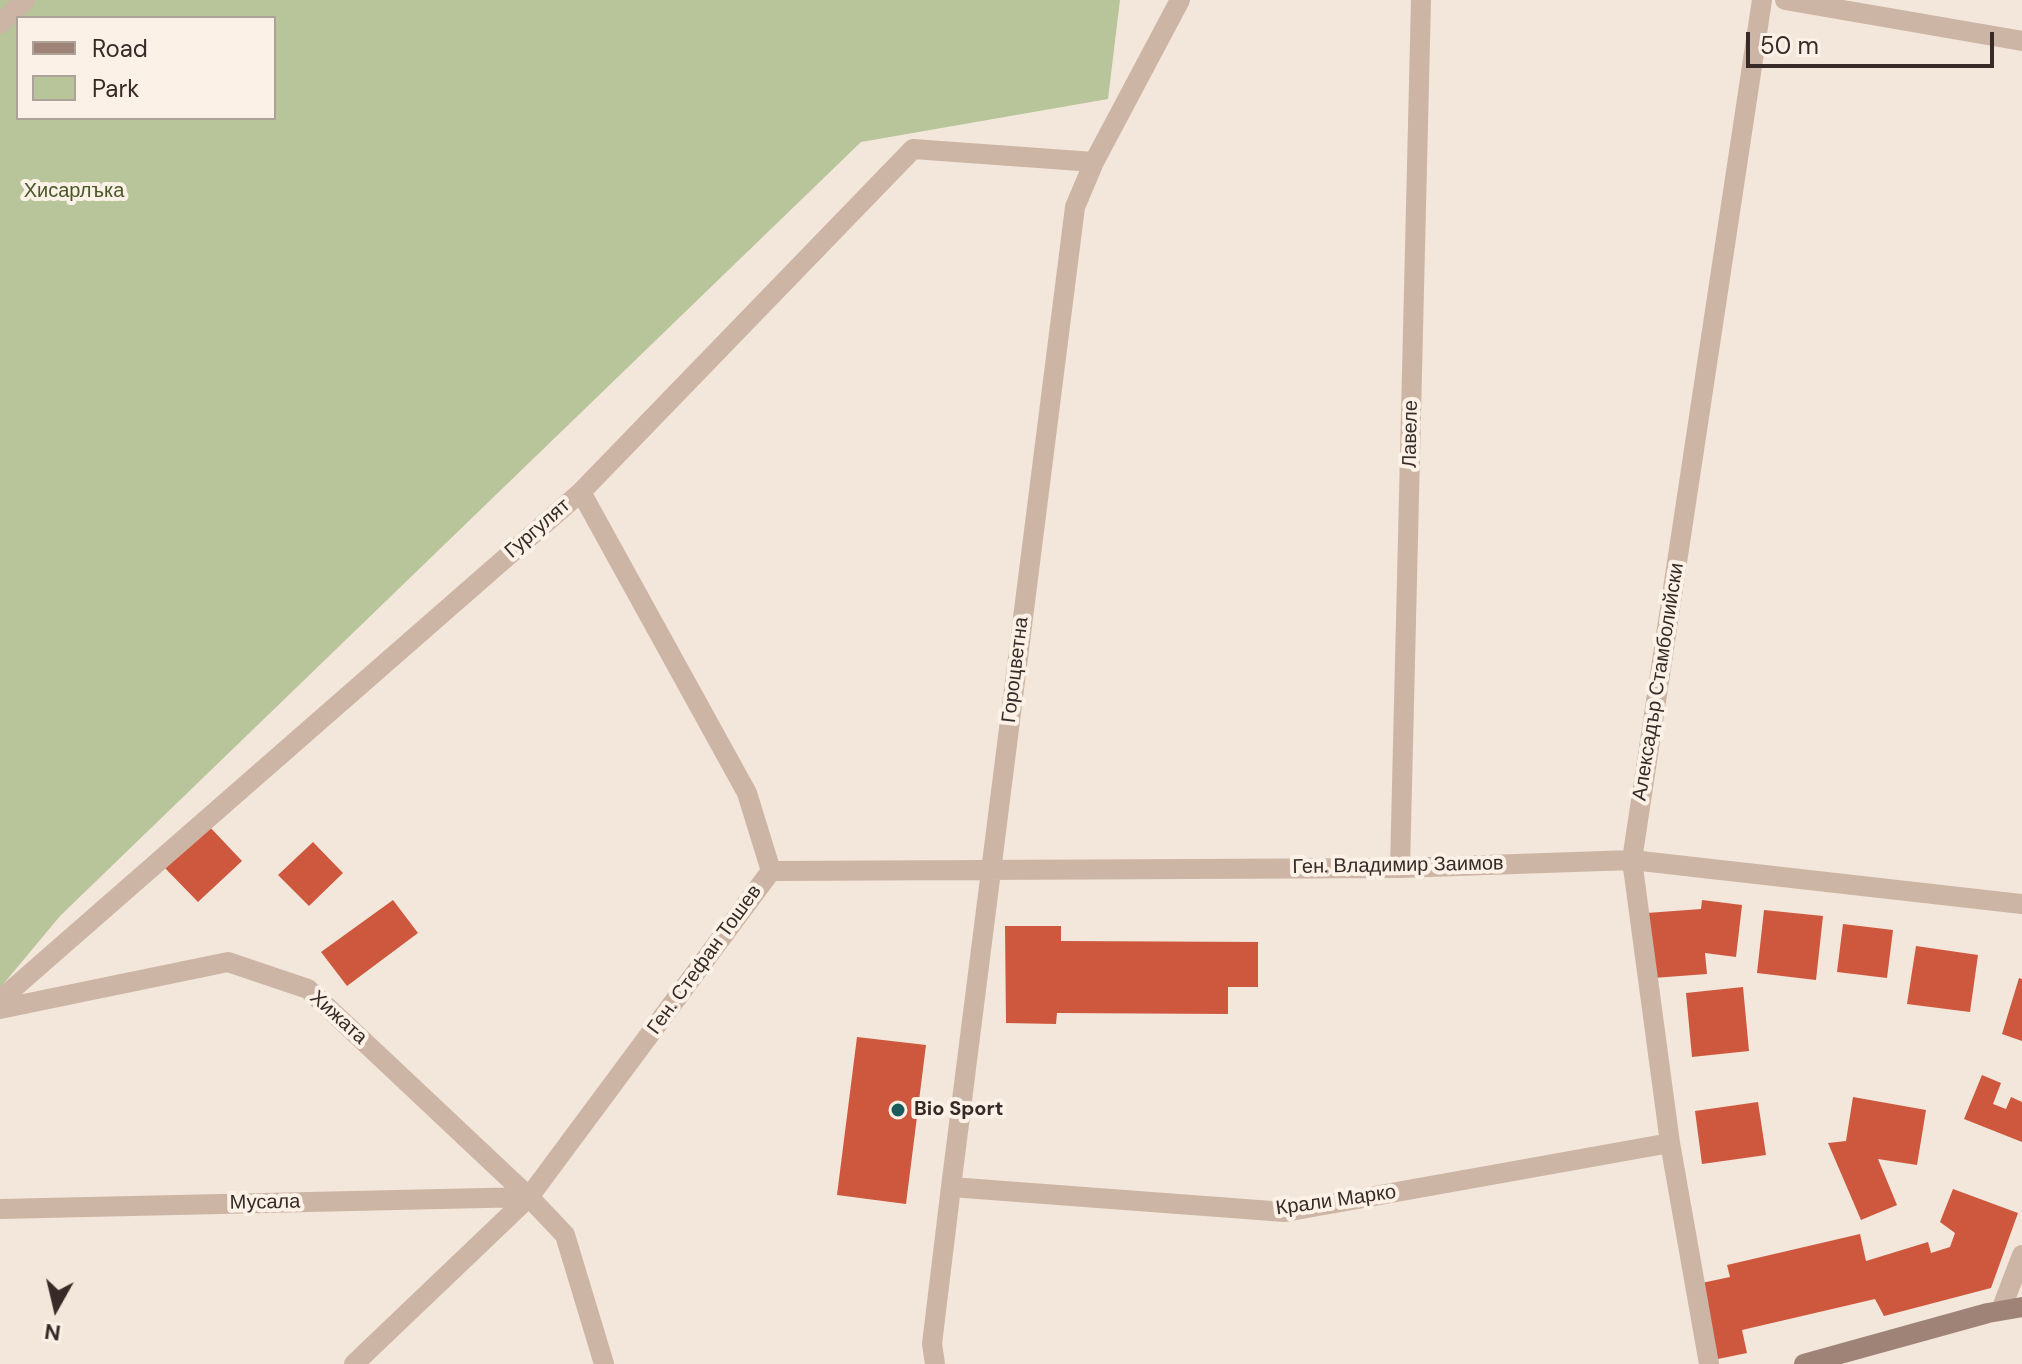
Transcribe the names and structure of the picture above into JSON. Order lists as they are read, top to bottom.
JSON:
{
  "streets": {
    "street": [
      "Лавеле",
      "Гургулят",
      "Гороцветна",
      "Алексадър Стамболийски",
      "Ген. Владимир Заимов",
      "Ген. Стефан Тошев",
      "Хижата",
      "Крали Марко",
      "Мусала"
    ]
  },
  "crossings": [
    ["Лавеле", "Ген. Владимир Заимов"],
    ["Гургулят", "Гороцветна"],
    ["Гургулят", "Ген. Стефан Тошев"],
    ["Гороцветна", "Ген. Владимир Заимов"],
    ["Гороцветна", "Крали Марко"],
    ["Алексадър Стамболийски", "Ген. Владимир Заимов"],
    ["Алексадър Стамболийски", "Крали Марко"],
    ["Ген. Владимир Заимов", "Ген. Стефан Тошев"],
    ["Ген. Стефан Тошев", "Хижата"],
    ["Ген. Стефан Тошев", "Мусала"],
    ["Хижата", "Мусала"]
  ],
  "parks": ["Хисарлъка"],
  "places": ["Bio Sport"],
  "legend": ["Road", "Park"],
  "scale_bar": "50 m",
  "north": "bottom"
}
